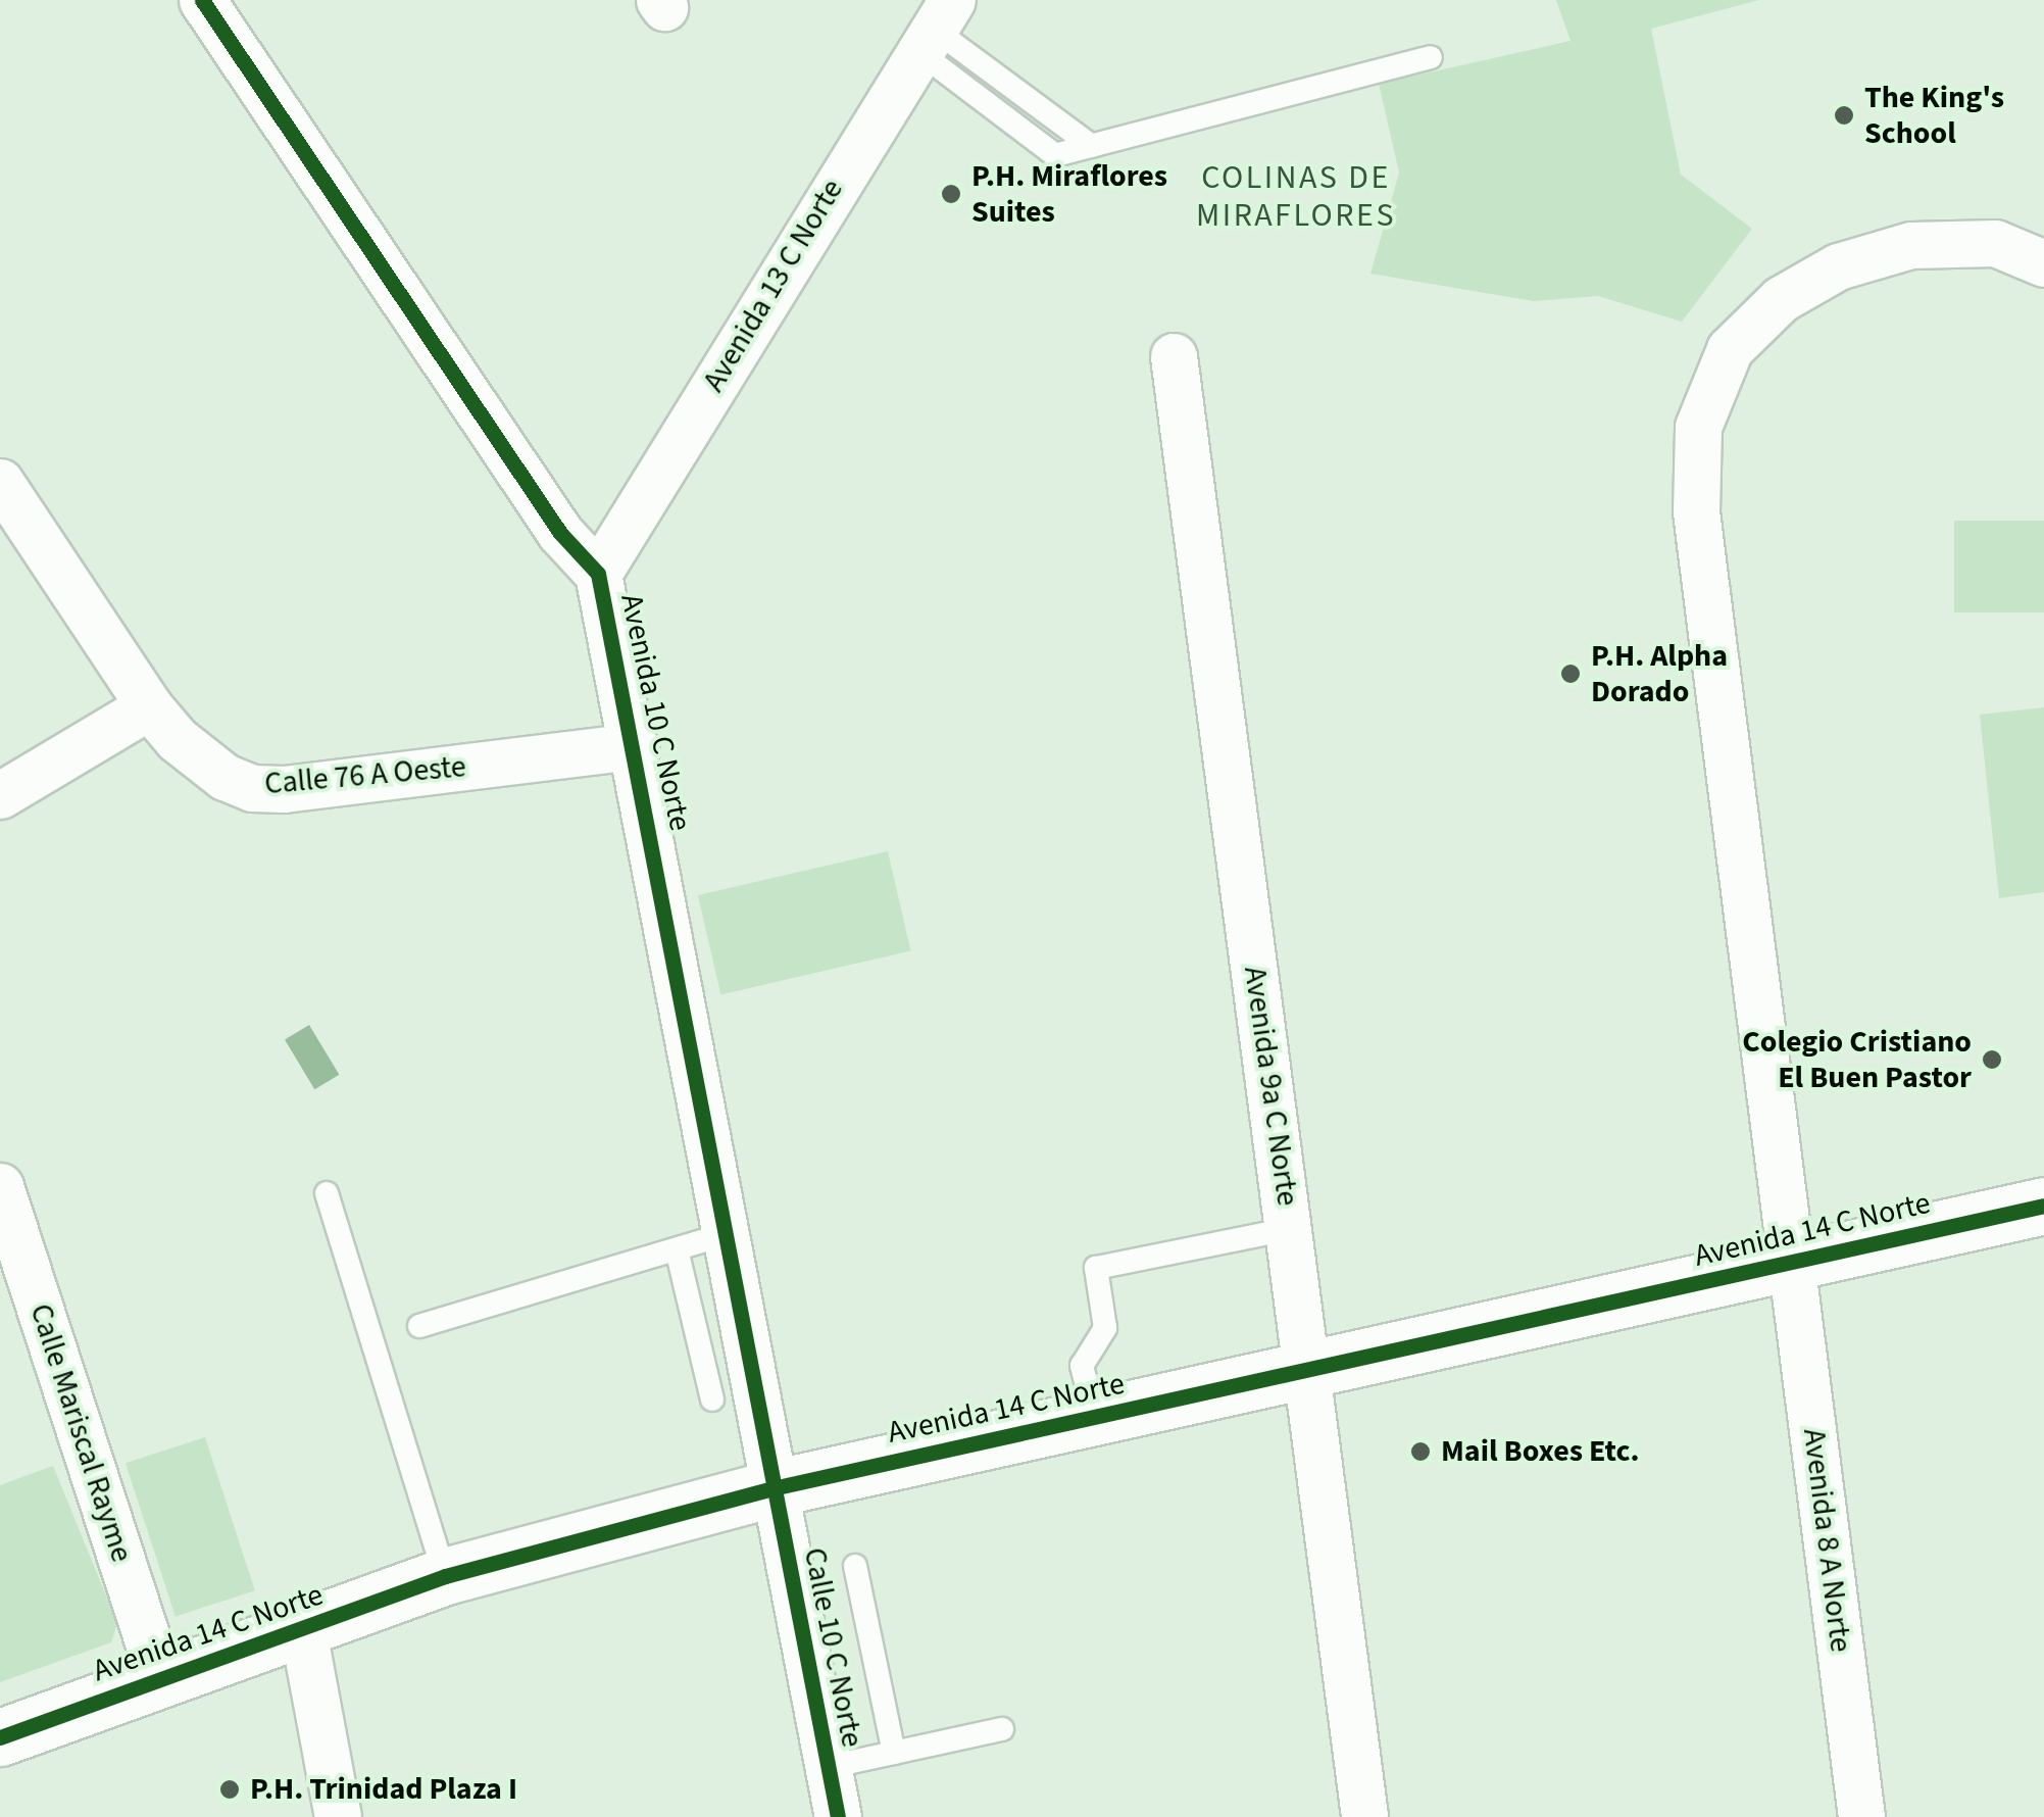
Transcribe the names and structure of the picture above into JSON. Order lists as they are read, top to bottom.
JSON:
{
  "streets": {
    "street": [
      "Avenida 13 C Norte",
      "Avenida 10 C Norte",
      "Calle 76 A Oeste",
      "Avenida 9a C Norte",
      "Avenida 14 C Norte",
      "Calle Mariscal Rayme",
      "Avenida 8 A Norte",
      "Calle 10 C Norte"
    ]
  },
  "crossings": [
    ["Avenida 13 C Norte", "Avenida 10 C Norte"],
    ["Avenida 10 C Norte", "Calle 76 A Oeste"],
    ["Avenida 10 C Norte", "Avenida 14 C Norte"],
    ["Avenida 10 C Norte", "Calle 10 C Norte"],
    ["Avenida 9a C Norte", "Avenida 14 C Norte"],
    ["Avenida 14 C Norte", "Calle Mariscal Rayme"],
    ["Avenida 14 C Norte", "Avenida 8 A Norte"],
    ["Avenida 14 C Norte", "Calle 10 C Norte"]
  ],
  "districts": ["COLINAS DE MIRAFLORES"],
  "places": [
    "The King's School",
    "P.H. Miraflores Suites",
    "P.H. Alpha Dorado",
    "Colegio Cristiano El Buen Pastor",
    "Mail Boxes Etc.",
    "P.H. Trinidad Plaza I"
  ]
}
